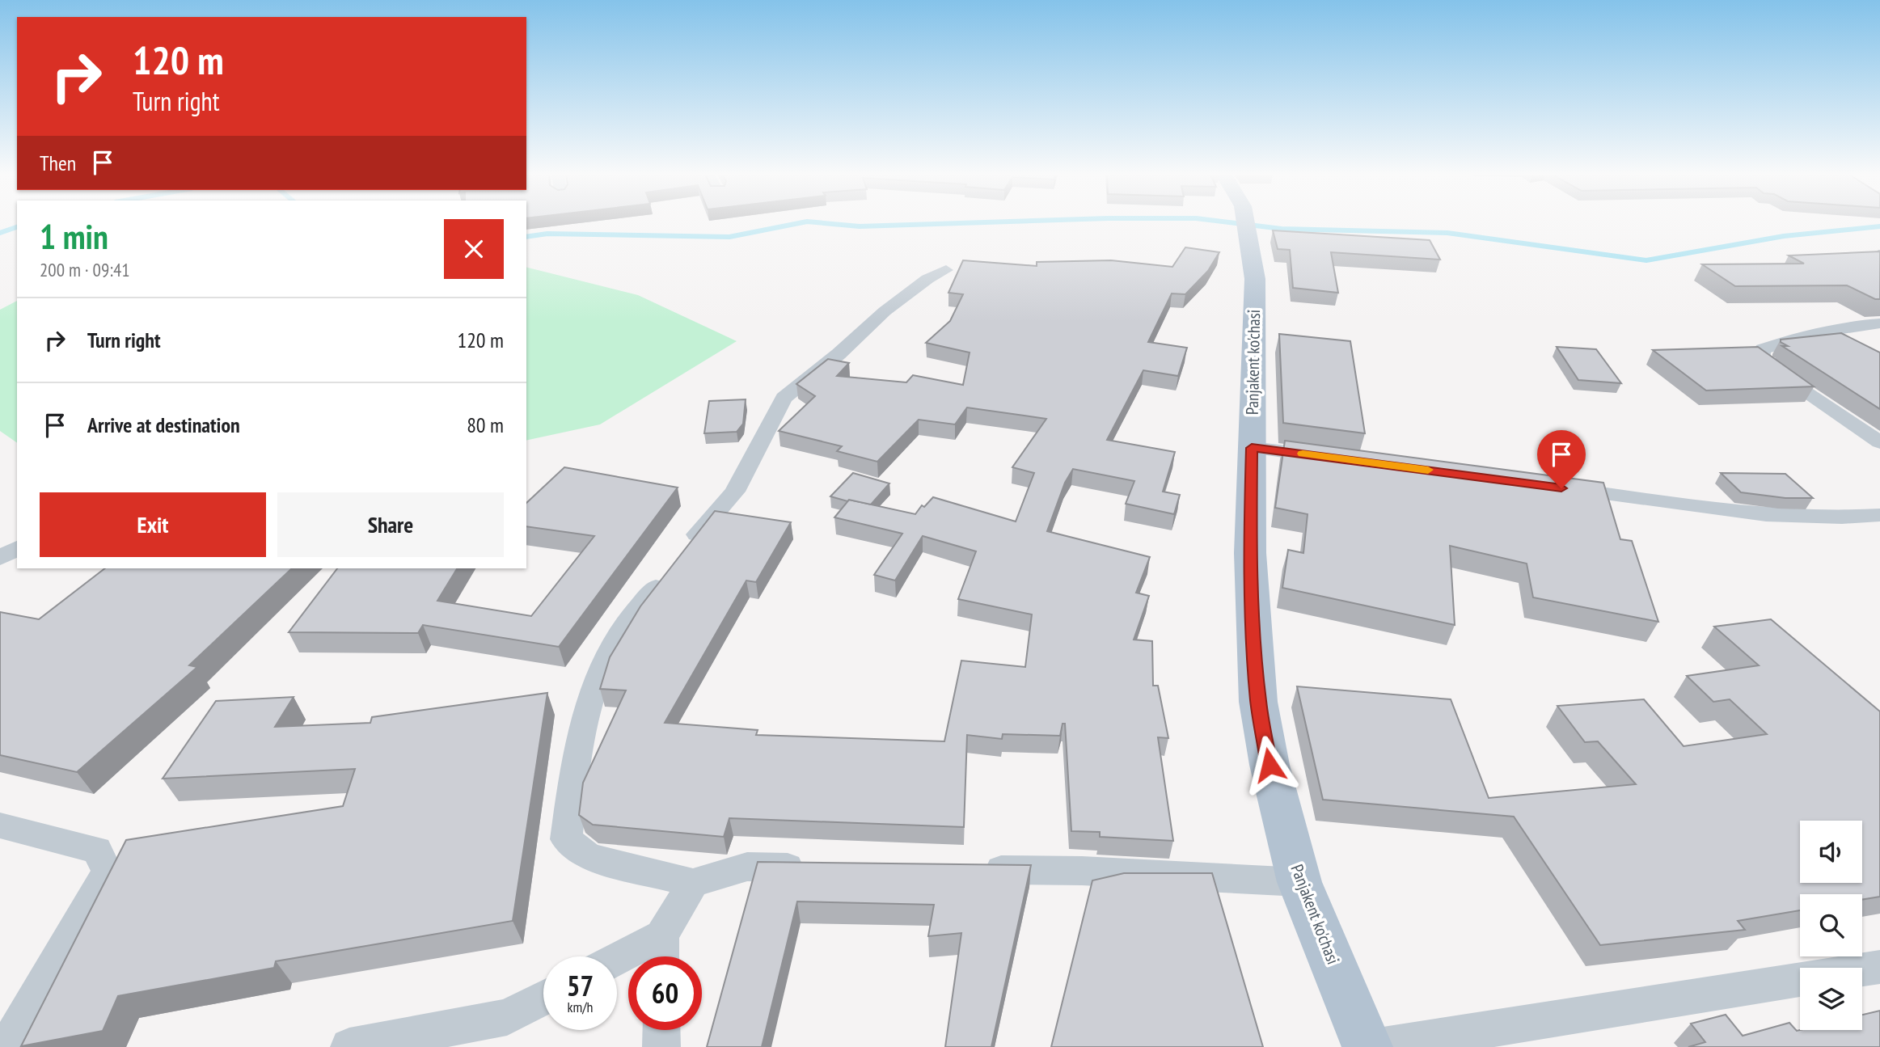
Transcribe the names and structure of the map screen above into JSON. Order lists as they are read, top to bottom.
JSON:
{
  "streets": {
    "main road": ["Panjakent ko'chasi"]
  },
  "page": {
    "turn": ["120 m", "Turn right"],
    "then": "Then",
    "heading": ["1 min", "200 m · 09:41"],
    "list": [
      {
        "name": "Turn right",
        "value": "120 m"
      },
      {
        "name": "Arrive at destination",
        "value": "80 m"
      }
    ],
    "buttons": ["Exit", "Share"],
    "speed": "57 km/h",
    "limit": "60"
  }
}
